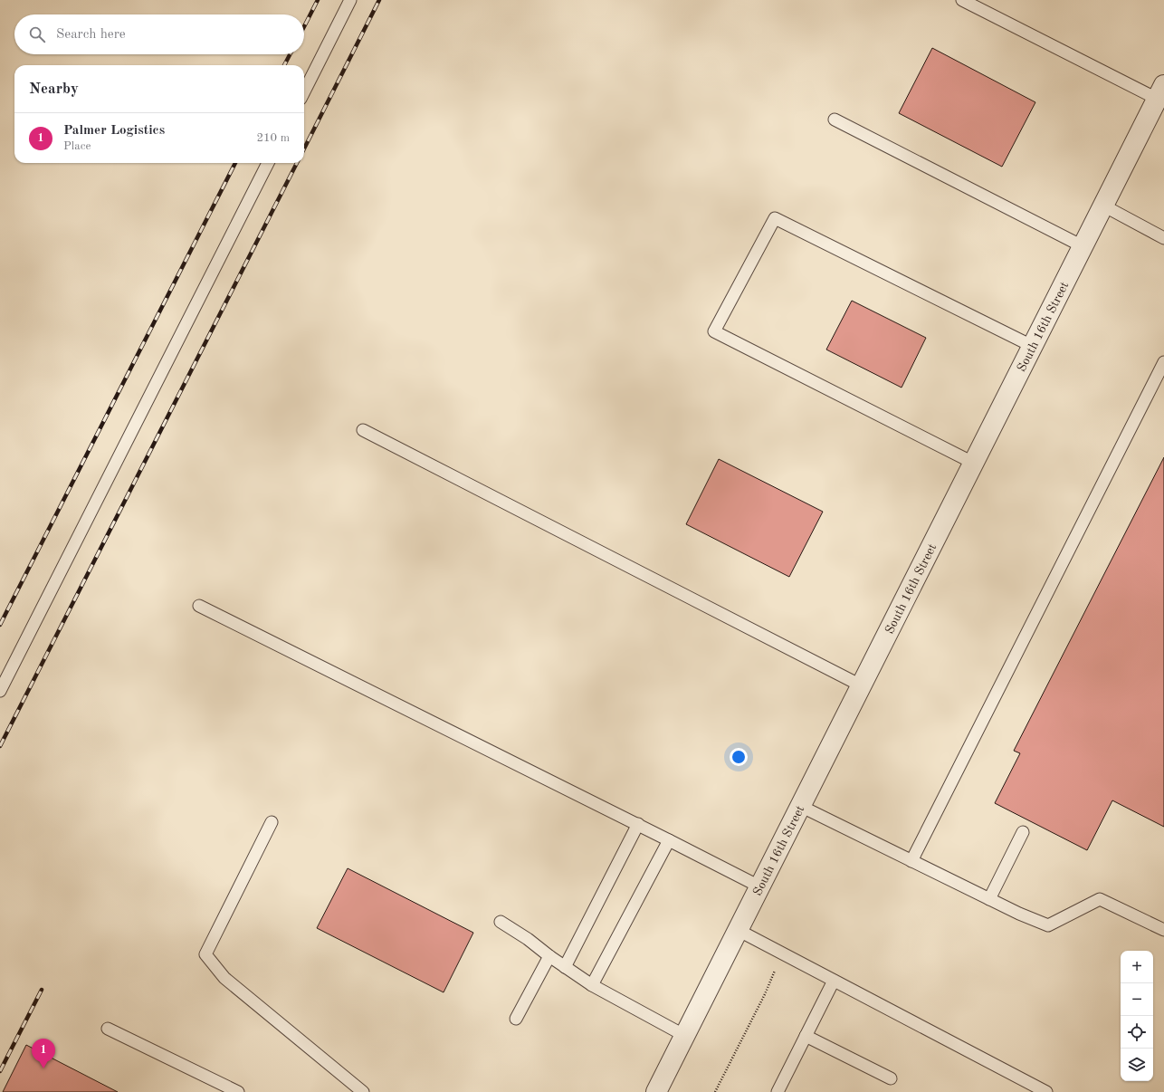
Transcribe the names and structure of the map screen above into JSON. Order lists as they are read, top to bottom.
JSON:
{
  "streets": {
    "street": ["South 16th Street"]
  },
  "page": {
    "search": "Search here",
    "heading": "Nearby",
    "list": [
      {
        "mark": "1",
        "name": "Palmer Logistics",
        "note": "Place",
        "value": "210 m"
      }
    ],
    "map_buttons": ["+", "−"],
    "pins": "1"
  }
}
